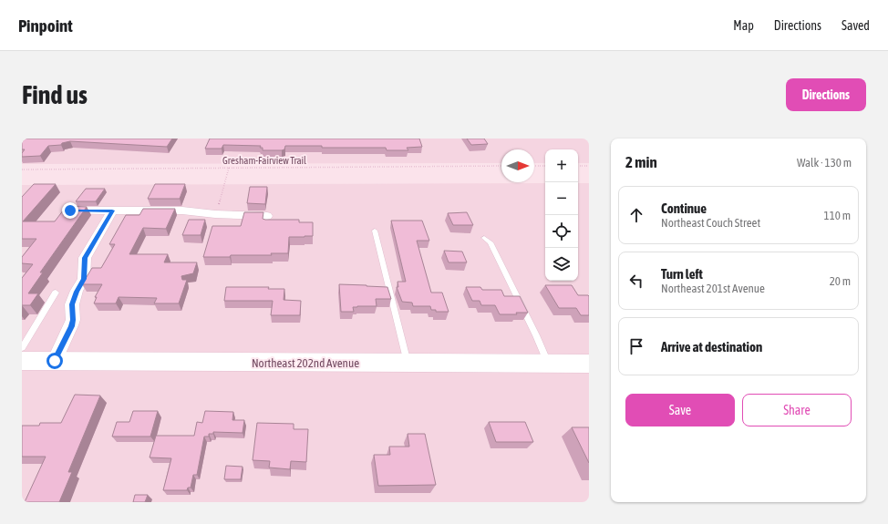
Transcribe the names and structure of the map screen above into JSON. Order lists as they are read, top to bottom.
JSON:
{
  "streets": {
    "main road": ["Northeast 202nd Avenue"],
    "path": ["Gresham-Fairview Trail"]
  },
  "north": "right",
  "page": {
    "header": "Pinpoint",
    "nav": ["Map", "Directions", "Saved"],
    "buttons": [
      "Directions",
      ["Save", "Share"]
    ],
    "title": "Find us",
    "heading": ["2 min", "Walk · 130 m"],
    "map_buttons": ["+", "−"],
    "list": [
      ["Continue", "Northeast Couch Street", "110 m"],
      ["Turn left", "Northeast 201st Avenue", "20 m"],
      "Arrive at destination"
    ]
  }
}
